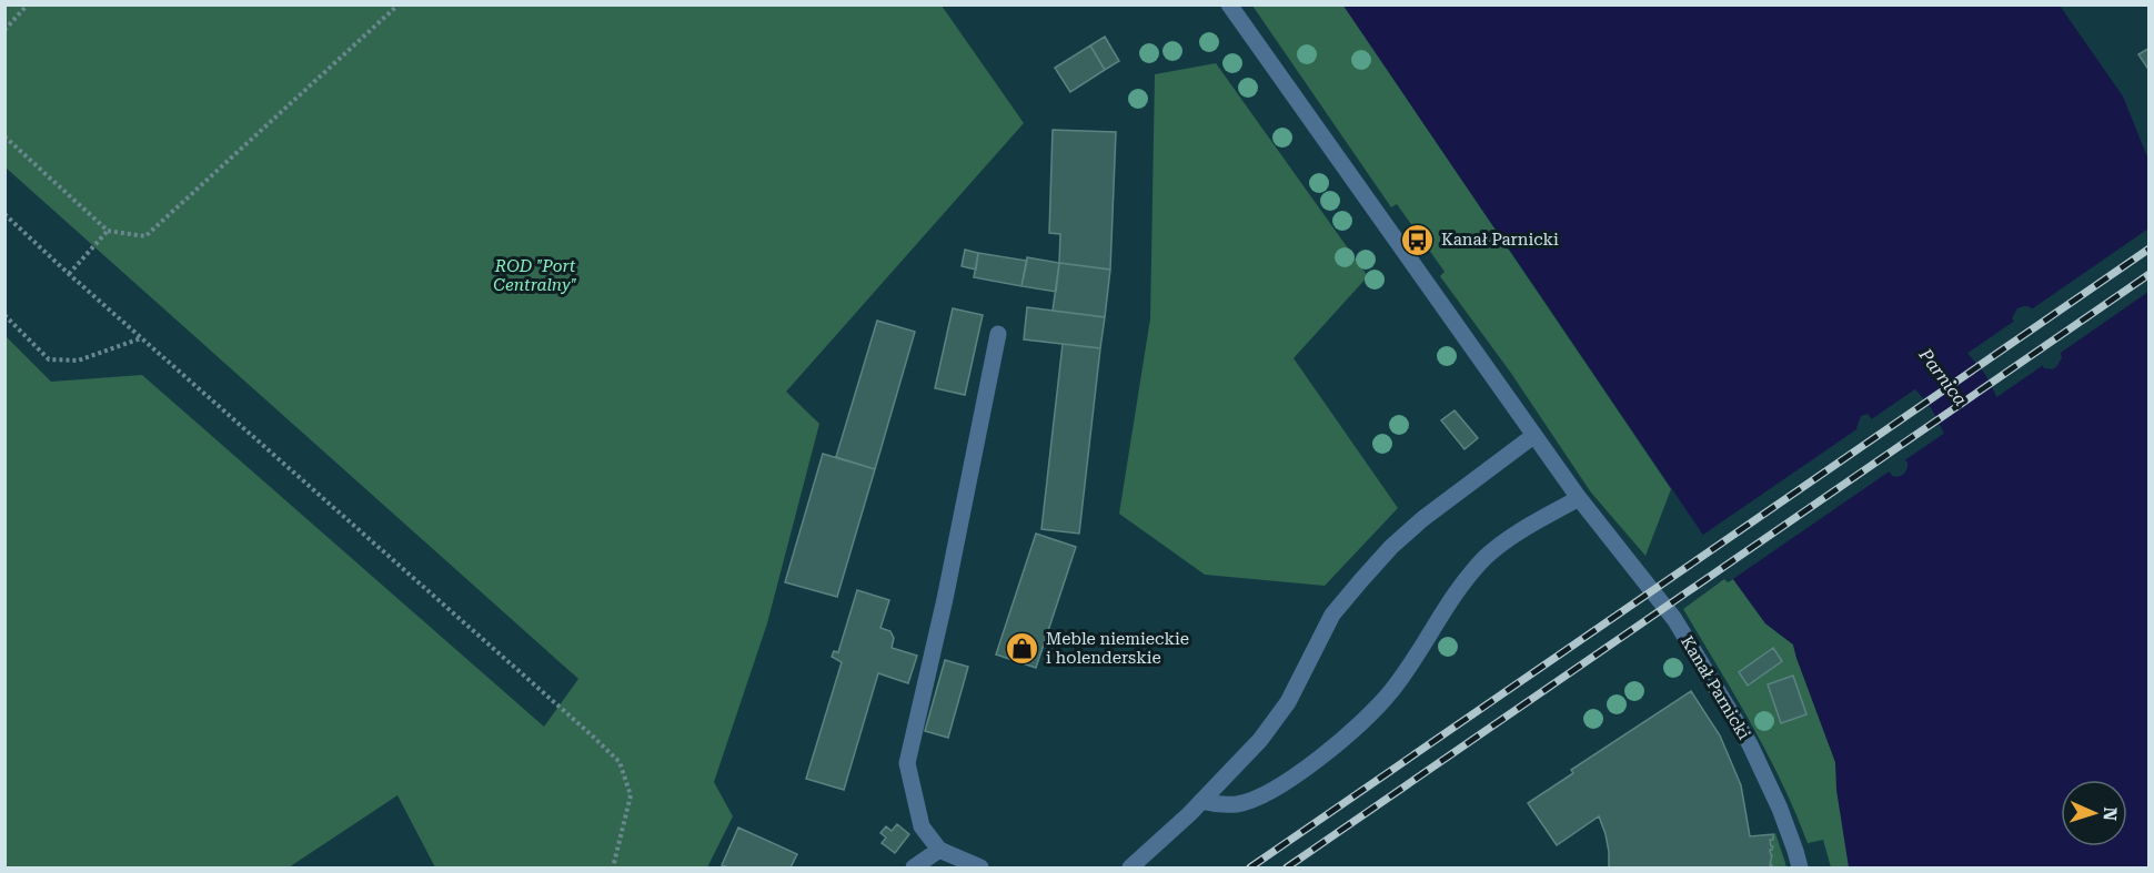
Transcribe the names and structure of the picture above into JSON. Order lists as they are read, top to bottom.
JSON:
{
  "streets": {
    "street": ["Kanał Parnicki"]
  },
  "water": ["Parnica"],
  "parks": ["ROD \"Port Centralny\""],
  "places": {
    "bus stop": ["Kanał Parnicki"],
    "shop": ["Meble niemieckie i holenderskie"]
  },
  "north": "right"
}
